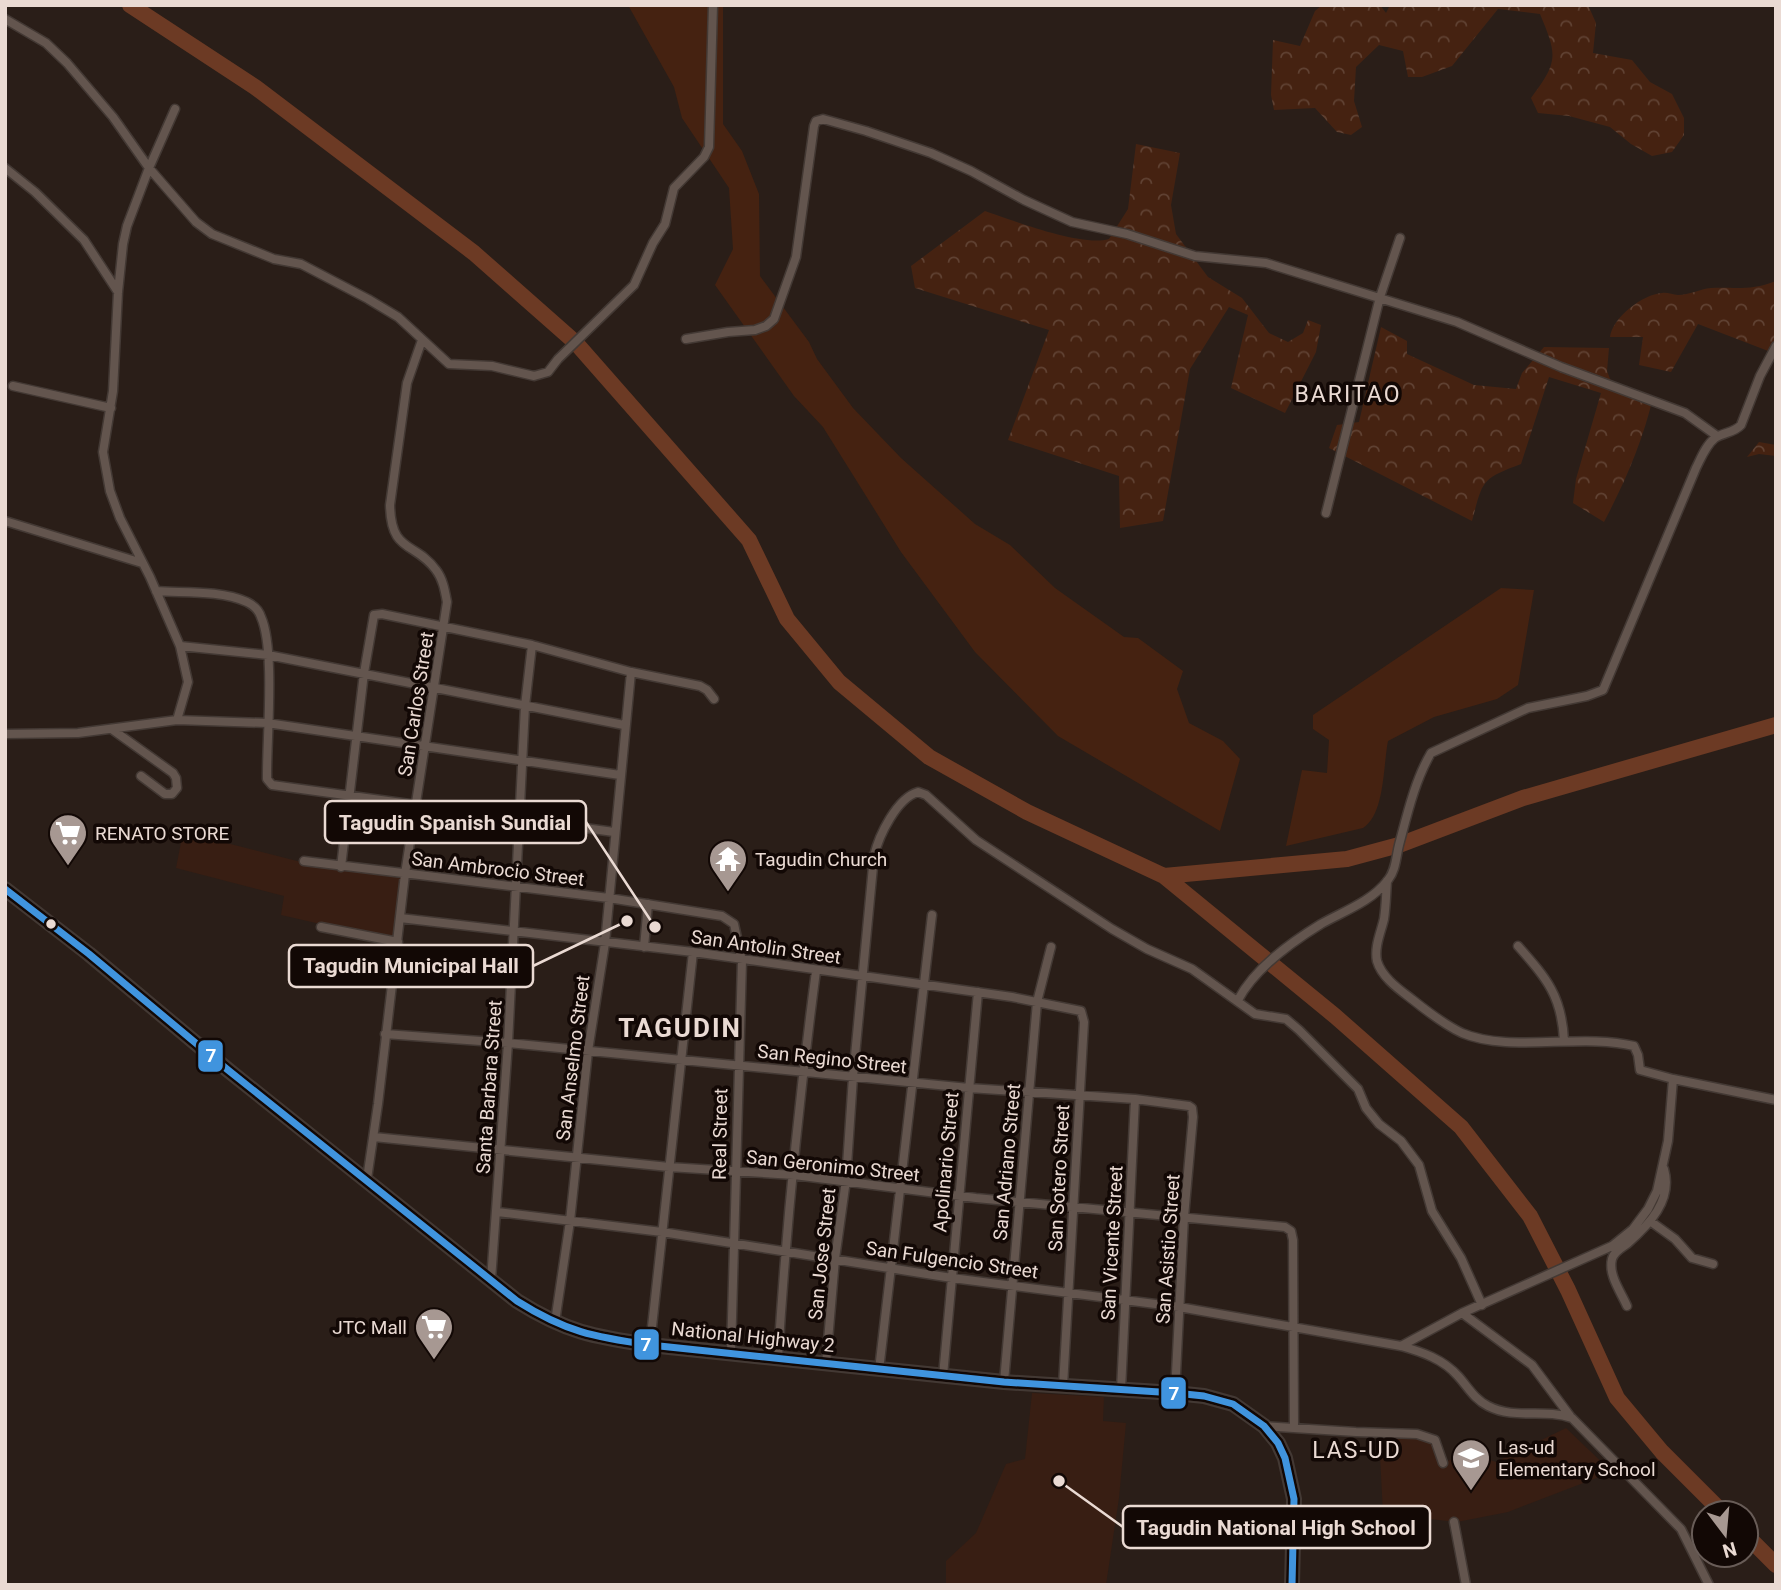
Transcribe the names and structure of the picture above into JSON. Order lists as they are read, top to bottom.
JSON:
{
  "streets": {
    "highway": ["National Highway 2"],
    "street": [
      "San Carlos Street",
      "San Ambrocio Street",
      "San Antolin Street",
      "San Anselmo Street",
      "San Regino Street",
      "Santa Barbara Street",
      "Real Street",
      "Apolinario Street",
      "San Adriano Street",
      "San Geronimo Street",
      "San Sotero Street",
      "San Vicente Street",
      "San Asistio Street",
      "San Jose Street",
      "San Fulgencio Street"
    ]
  },
  "crossings": [
    ["San Carlos Street", "San Ambrocio Street"],
    ["San Carlos Street", "San Antolin Street"],
    ["San Carlos Street", "San Regino Street"],
    ["San Carlos Street", "San Geronimo Street"],
    ["San Carlos Street", "National Highway 2"],
    ["San Ambrocio Street", "San Anselmo Street"],
    ["San Ambrocio Street", "Santa Barbara Street"],
    ["San Ambrocio Street", "Real Street"],
    ["San Antolin Street", "San Anselmo Street"],
    ["San Antolin Street", "Santa Barbara Street"],
    ["San Antolin Street", "Real Street"],
    ["San Antolin Street", "Apolinario Street"],
    ["San Antolin Street", "San Adriano Street"],
    ["San Antolin Street", "San Sotero Street"],
    ["San Antolin Street", "San Jose Street"],
    ["San Anselmo Street", "San Regino Street"],
    ["San Anselmo Street", "San Geronimo Street"],
    ["San Anselmo Street", "San Fulgencio Street"],
    ["San Anselmo Street", "National Highway 2"],
    ["San Regino Street", "Santa Barbara Street"],
    ["San Regino Street", "Real Street"],
    ["San Regino Street", "Apolinario Street"],
    ["San Regino Street", "San Adriano Street"],
    ["San Regino Street", "San Sotero Street"],
    ["San Regino Street", "San Vicente Street"],
    ["San Regino Street", "San Asistio Street"],
    ["San Regino Street", "San Jose Street"],
    ["Santa Barbara Street", "San Geronimo Street"],
    ["Santa Barbara Street", "San Fulgencio Street"],
    ["Santa Barbara Street", "National Highway 2"],
    ["Real Street", "San Geronimo Street"],
    ["Real Street", "San Fulgencio Street"],
    ["Real Street", "National Highway 2"],
    ["Apolinario Street", "San Geronimo Street"],
    ["Apolinario Street", "San Fulgencio Street"],
    ["Apolinario Street", "National Highway 2"],
    ["San Adriano Street", "San Geronimo Street"],
    ["San Adriano Street", "San Fulgencio Street"],
    ["San Adriano Street", "National Highway 2"],
    ["San Geronimo Street", "San Sotero Street"],
    ["San Geronimo Street", "San Vicente Street"],
    ["San Geronimo Street", "San Asistio Street"],
    ["San Geronimo Street", "San Jose Street"],
    ["San Geronimo Street", "San Fulgencio Street"],
    ["San Sotero Street", "San Fulgencio Street"],
    ["San Sotero Street", "National Highway 2"],
    ["San Vicente Street", "San Fulgencio Street"],
    ["San Vicente Street", "National Highway 2"],
    ["San Asistio Street", "San Fulgencio Street"],
    ["San Asistio Street", "National Highway 2"],
    ["San Jose Street", "San Fulgencio Street"],
    ["San Jose Street", "National Highway 2"]
  ],
  "districts": ["BARITAO", "TAGUDIN", "LAS-UD"],
  "places": {
    "supermarket": ["RENATO STORE", "JTC Mall"],
    "temple": ["Tagudin Church"],
    "other": ["Tagudin Municipal Hall", "Tagudin Spanish Sundial", "Tagudin National High School"],
    "school or university": ["Las-ud Elementary School"]
  },
  "lines": ["transit line 7"],
  "north": "bottom"
}
